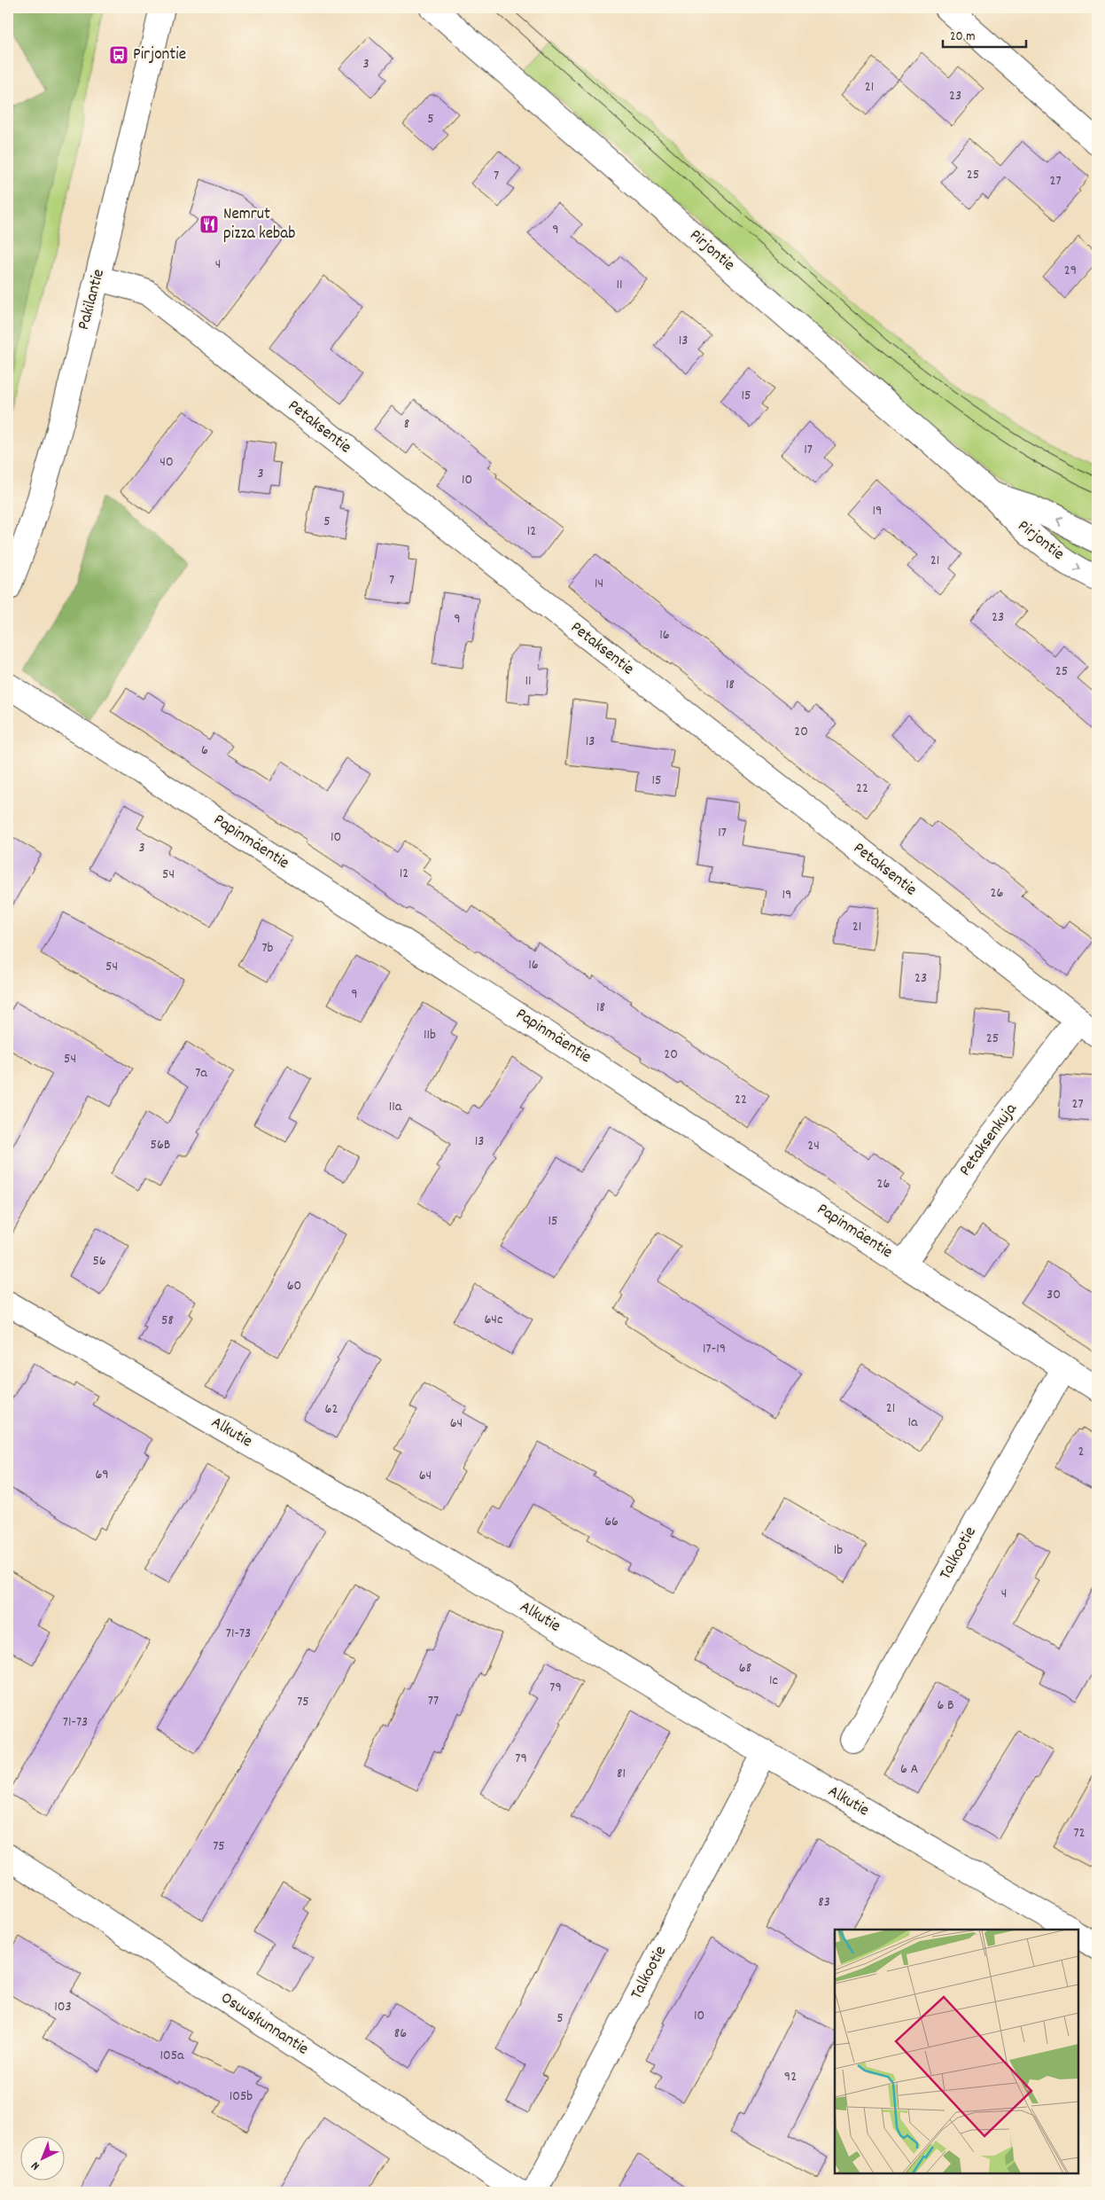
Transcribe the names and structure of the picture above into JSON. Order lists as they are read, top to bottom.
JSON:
{
  "streets": {
    "street": [
      "Pirjontie",
      "Pakilantie",
      "Petaksentie",
      "Papinmäentie",
      "Petaksenkuja",
      "Alkutie",
      "Talkootie",
      "Osuuskunnantie"
    ]
  },
  "crossings": [
    ["Pakilantie", "Petaksentie"],
    ["Petaksentie", "Petaksenkuja"],
    ["Papinmäentie", "Petaksenkuja"],
    ["Papinmäentie", "Talkootie"],
    ["Alkutie", "Talkootie"]
  ],
  "places": {
    "bus stop": ["Pirjontie"],
    "restaurant": ["Nemrut pizza kebab"]
  },
  "house_numbers": [
    "3",
    "21",
    "23",
    "5",
    "25",
    "7",
    "27",
    "9",
    "4",
    "29",
    "11",
    "13",
    "15",
    "8",
    "17",
    "40",
    "3",
    "10",
    "19",
    "5",
    "12",
    "21",
    "7",
    "14",
    "23",
    "9",
    "16",
    "25",
    "11",
    "18",
    "20",
    "13",
    "6",
    "15",
    "22",
    "17",
    "10",
    "3",
    "12",
    "54",
    "26",
    "19",
    "21",
    "7b",
    "16",
    "54",
    "23",
    "9",
    "18",
    "11b",
    "25",
    "20",
    "54",
    "7a",
    "22",
    "27",
    "11a",
    "13",
    "56B",
    "24",
    "26",
    "15",
    "56",
    "60",
    "30",
    "64c",
    "58",
    "17-19",
    "21",
    "62",
    "1a",
    "64",
    "2",
    "69",
    "64",
    "66",
    "1b",
    "4",
    "71-73",
    "68",
    "1c",
    "79",
    "77",
    "75",
    "6 B",
    "71-73",
    "79",
    "6 A",
    "81",
    "72",
    "75",
    "83",
    "103",
    "10",
    "5",
    "86",
    "105a",
    "92",
    "105b"
  ],
  "scale_bar": "20 m",
  "north": "bottom left"
}
